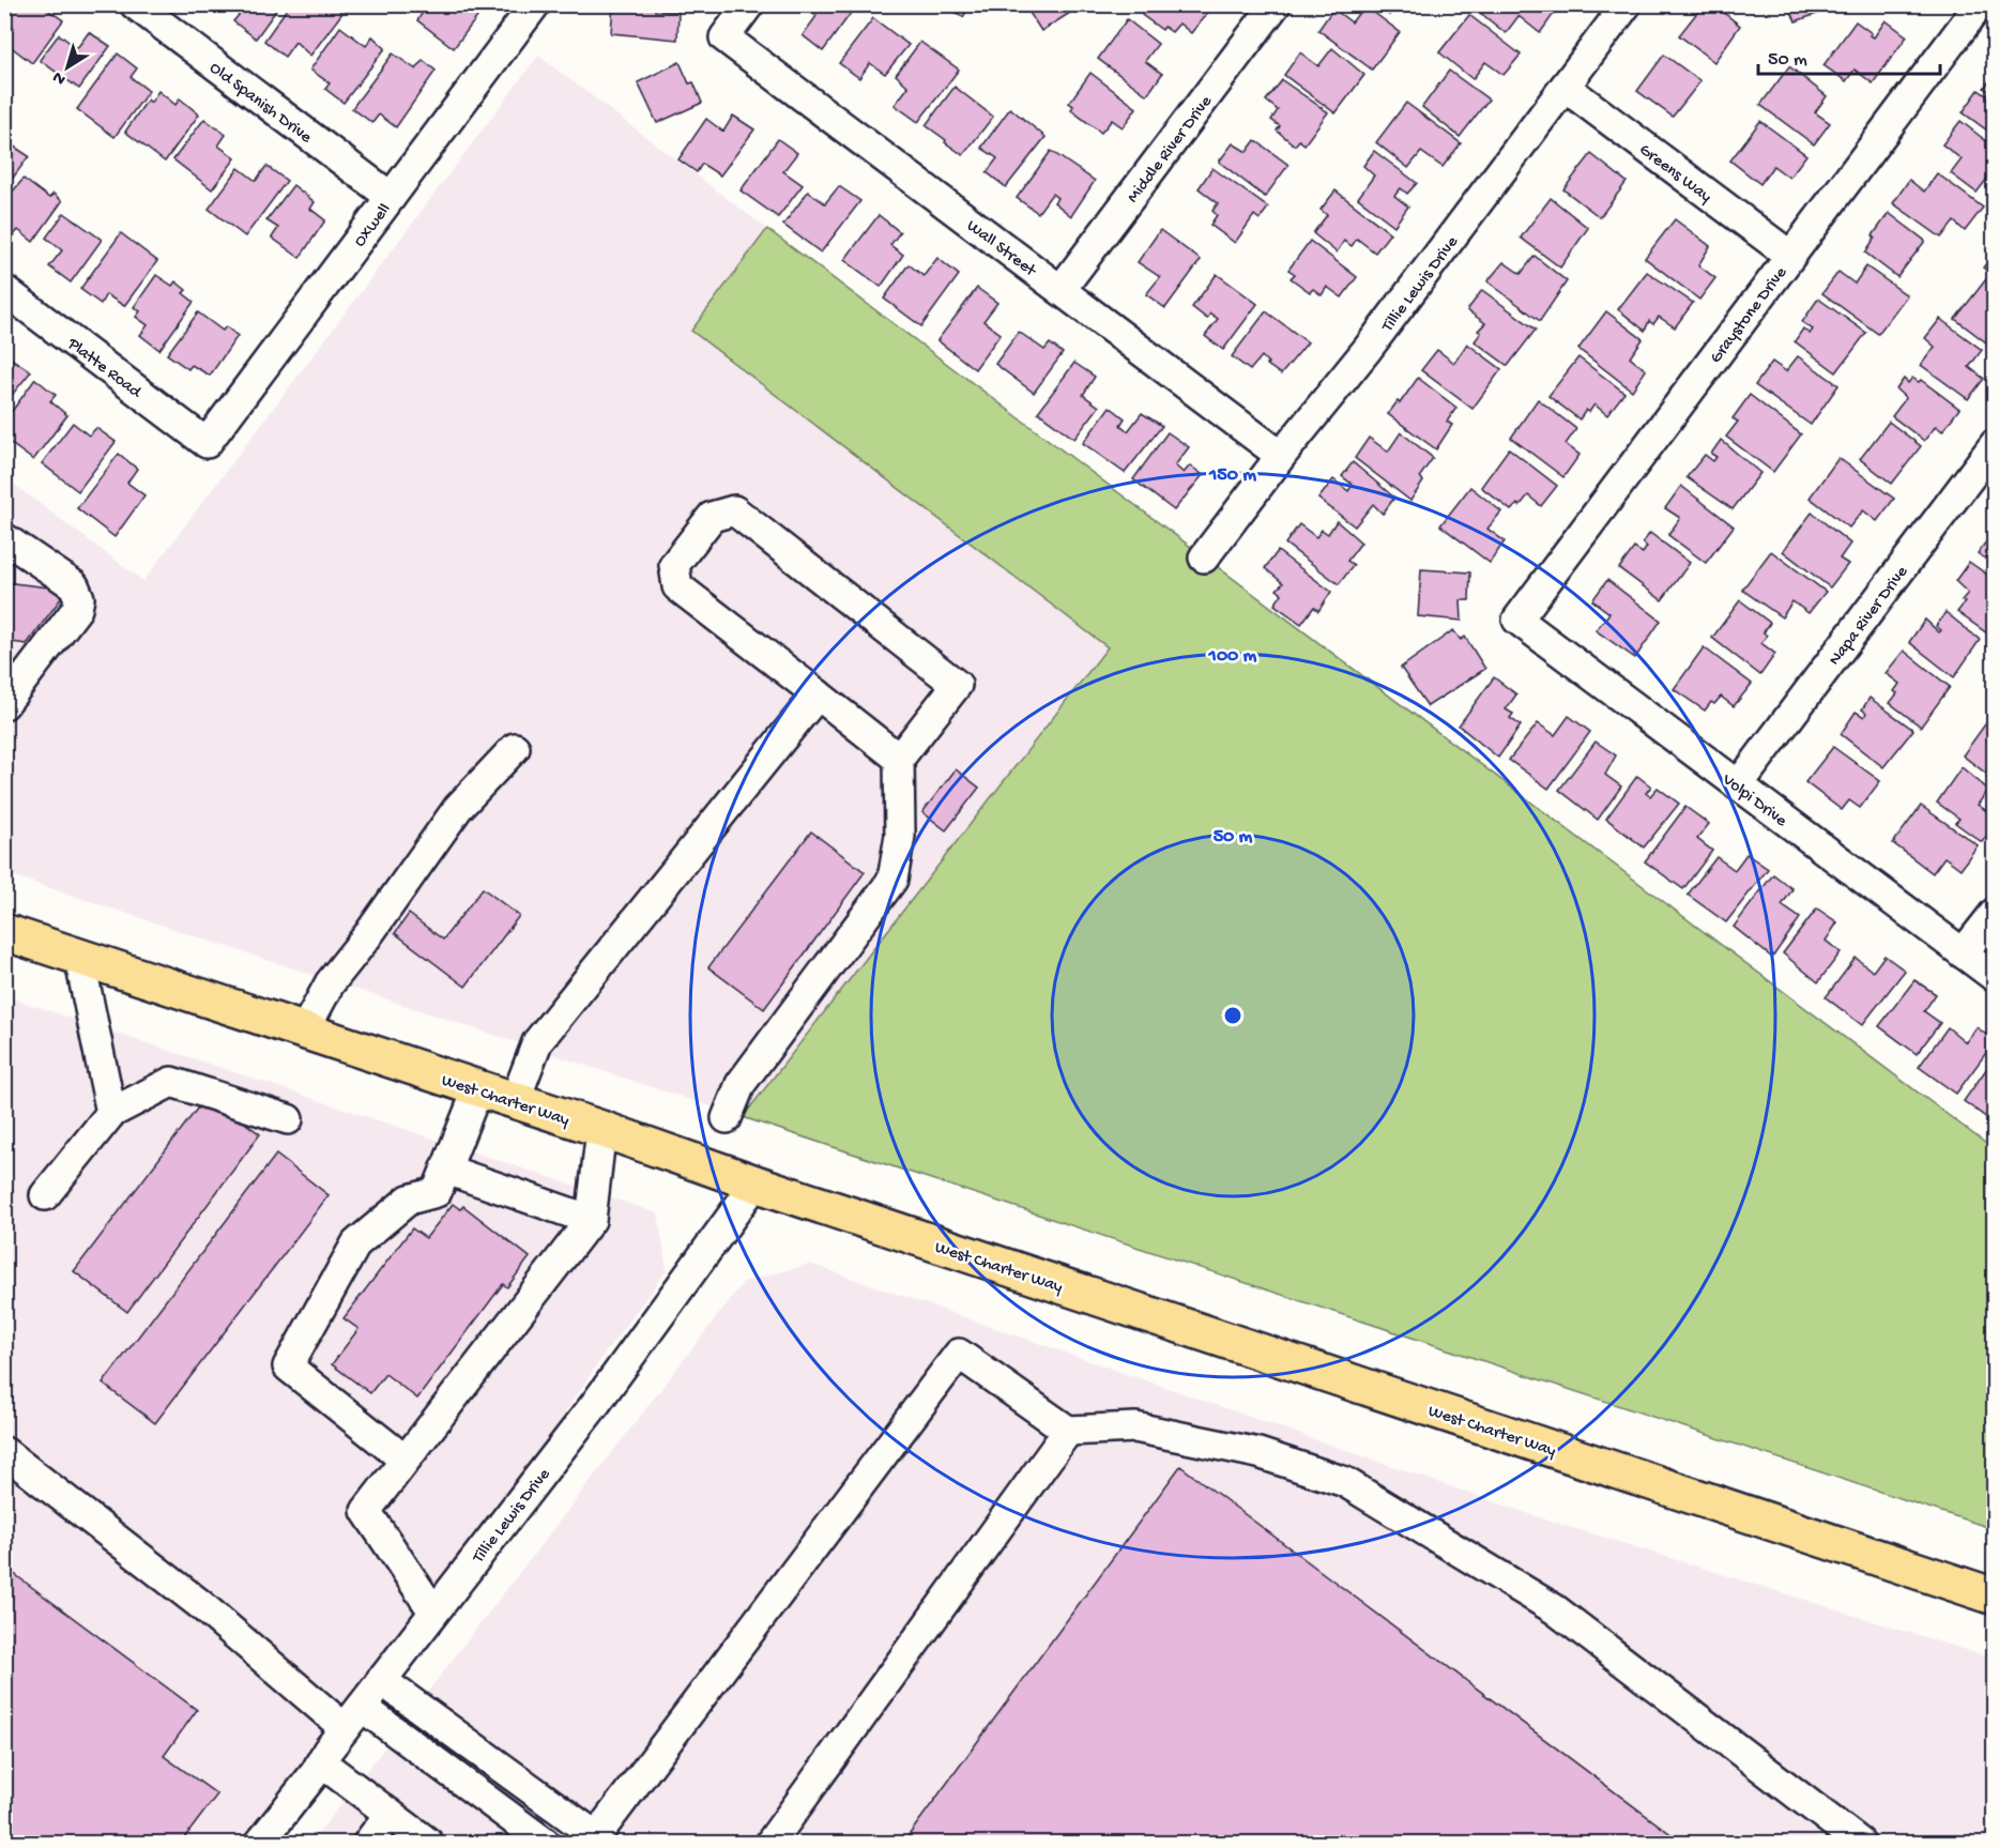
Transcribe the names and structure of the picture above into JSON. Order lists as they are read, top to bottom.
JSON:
{
  "streets": {
    "highway": ["West Charter Way"],
    "street": [
      "Old Spanish Drive",
      "Middle River Drive",
      "Greens Way",
      "Oxwell",
      "Wall Street",
      "Tillie Lewis Drive",
      "Graystone Drive",
      "Platte Road",
      "Napa River Drive",
      "Volpi Drive"
    ]
  },
  "crossings": [
    ["Old Spanish Drive", "Oxwell"],
    ["Middle River Drive", "Wall Street"],
    ["Greens Way", "Tillie Lewis Drive"],
    ["Greens Way", "Graystone Drive"],
    ["Oxwell", "Platte Road"],
    ["Wall Street", "Tillie Lewis Drive"],
    ["Tillie Lewis Drive", "West Charter Way"],
    ["Graystone Drive", "Volpi Drive"],
    ["Napa River Drive", "Volpi Drive"]
  ],
  "scale_bar": "50 m",
  "north": "bottom left",
  "rings": ["150 m", "100 m", "50 m"]
}
